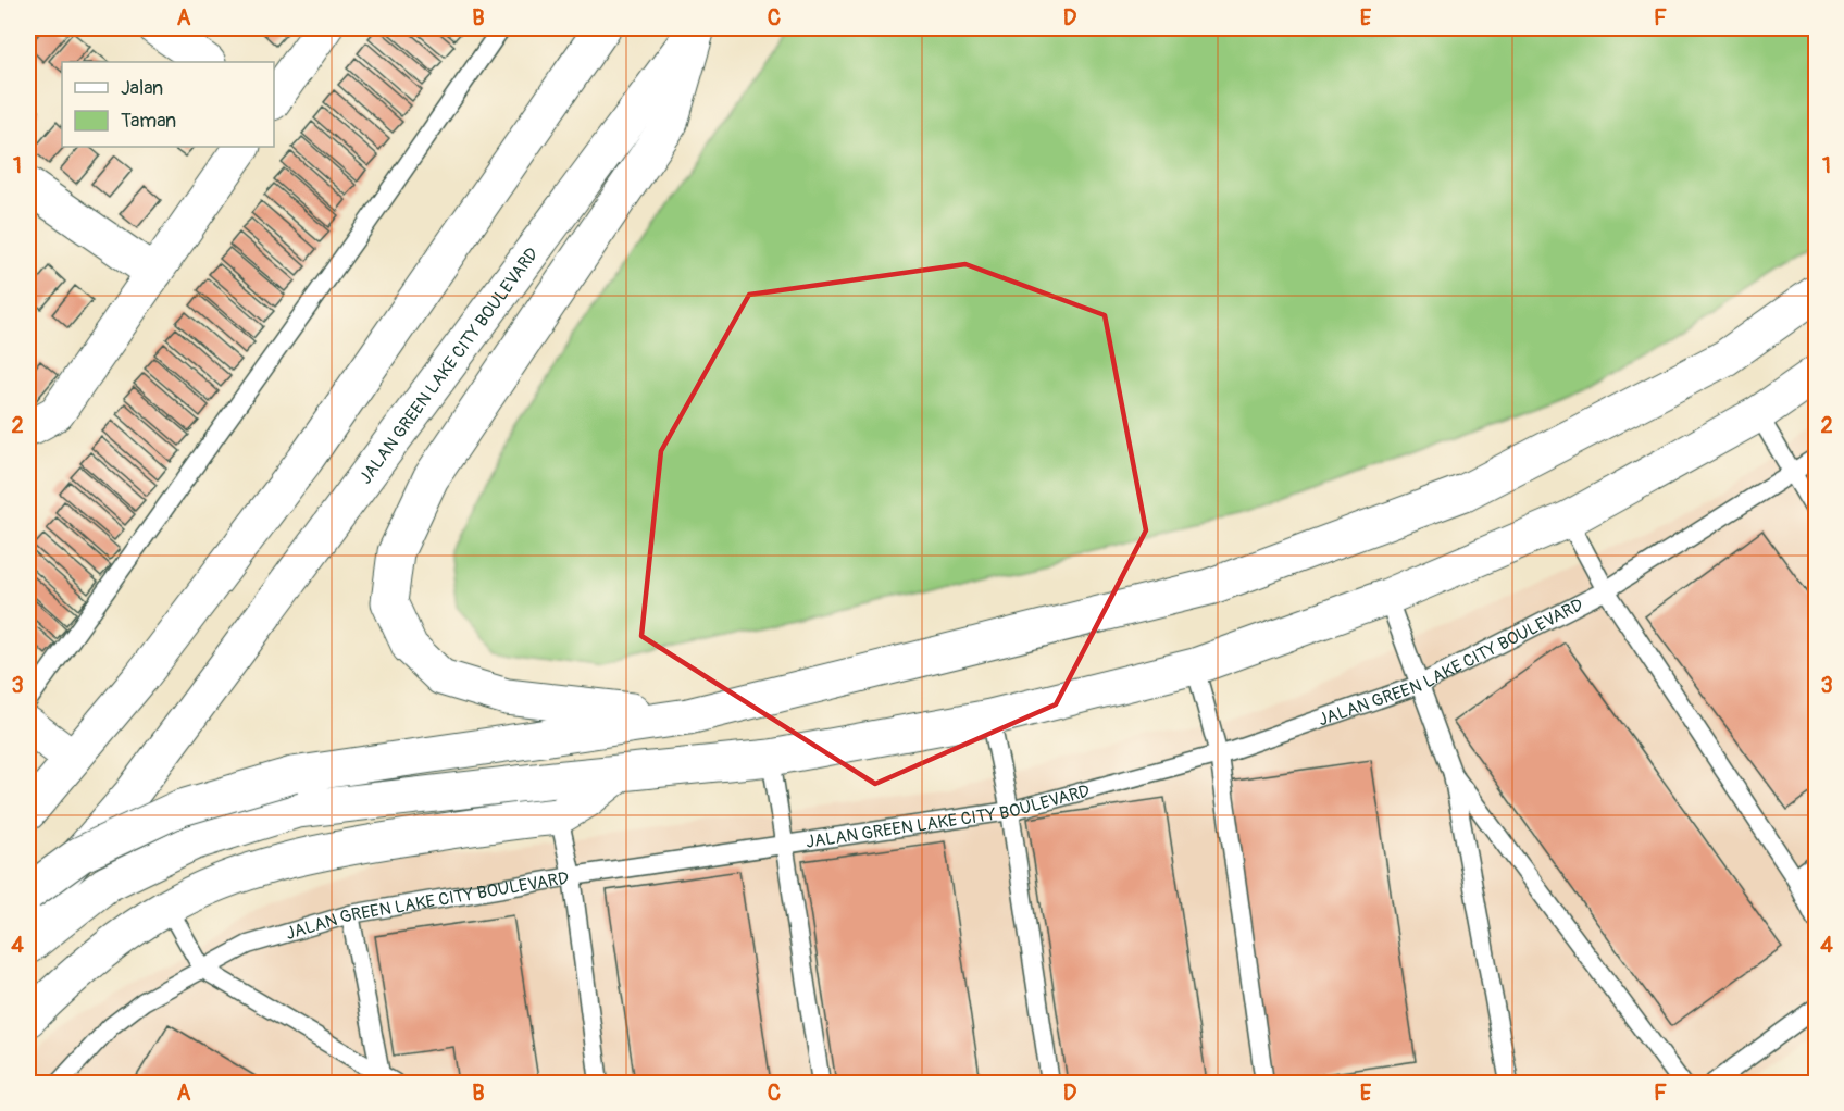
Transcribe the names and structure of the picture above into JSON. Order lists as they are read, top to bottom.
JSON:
{
  "streets": {
    "main road": ["JALAN GREEN LAKE CITY BOULEVARD"]
  },
  "legend": ["Jalan", "Taman"],
  "grid": {
    "columns": [
      "A",
      "B",
      "C",
      "D",
      "E",
      "F"
    ],
    "rows": [
      "1",
      "2",
      "3",
      "4"
    ]
  }
}
